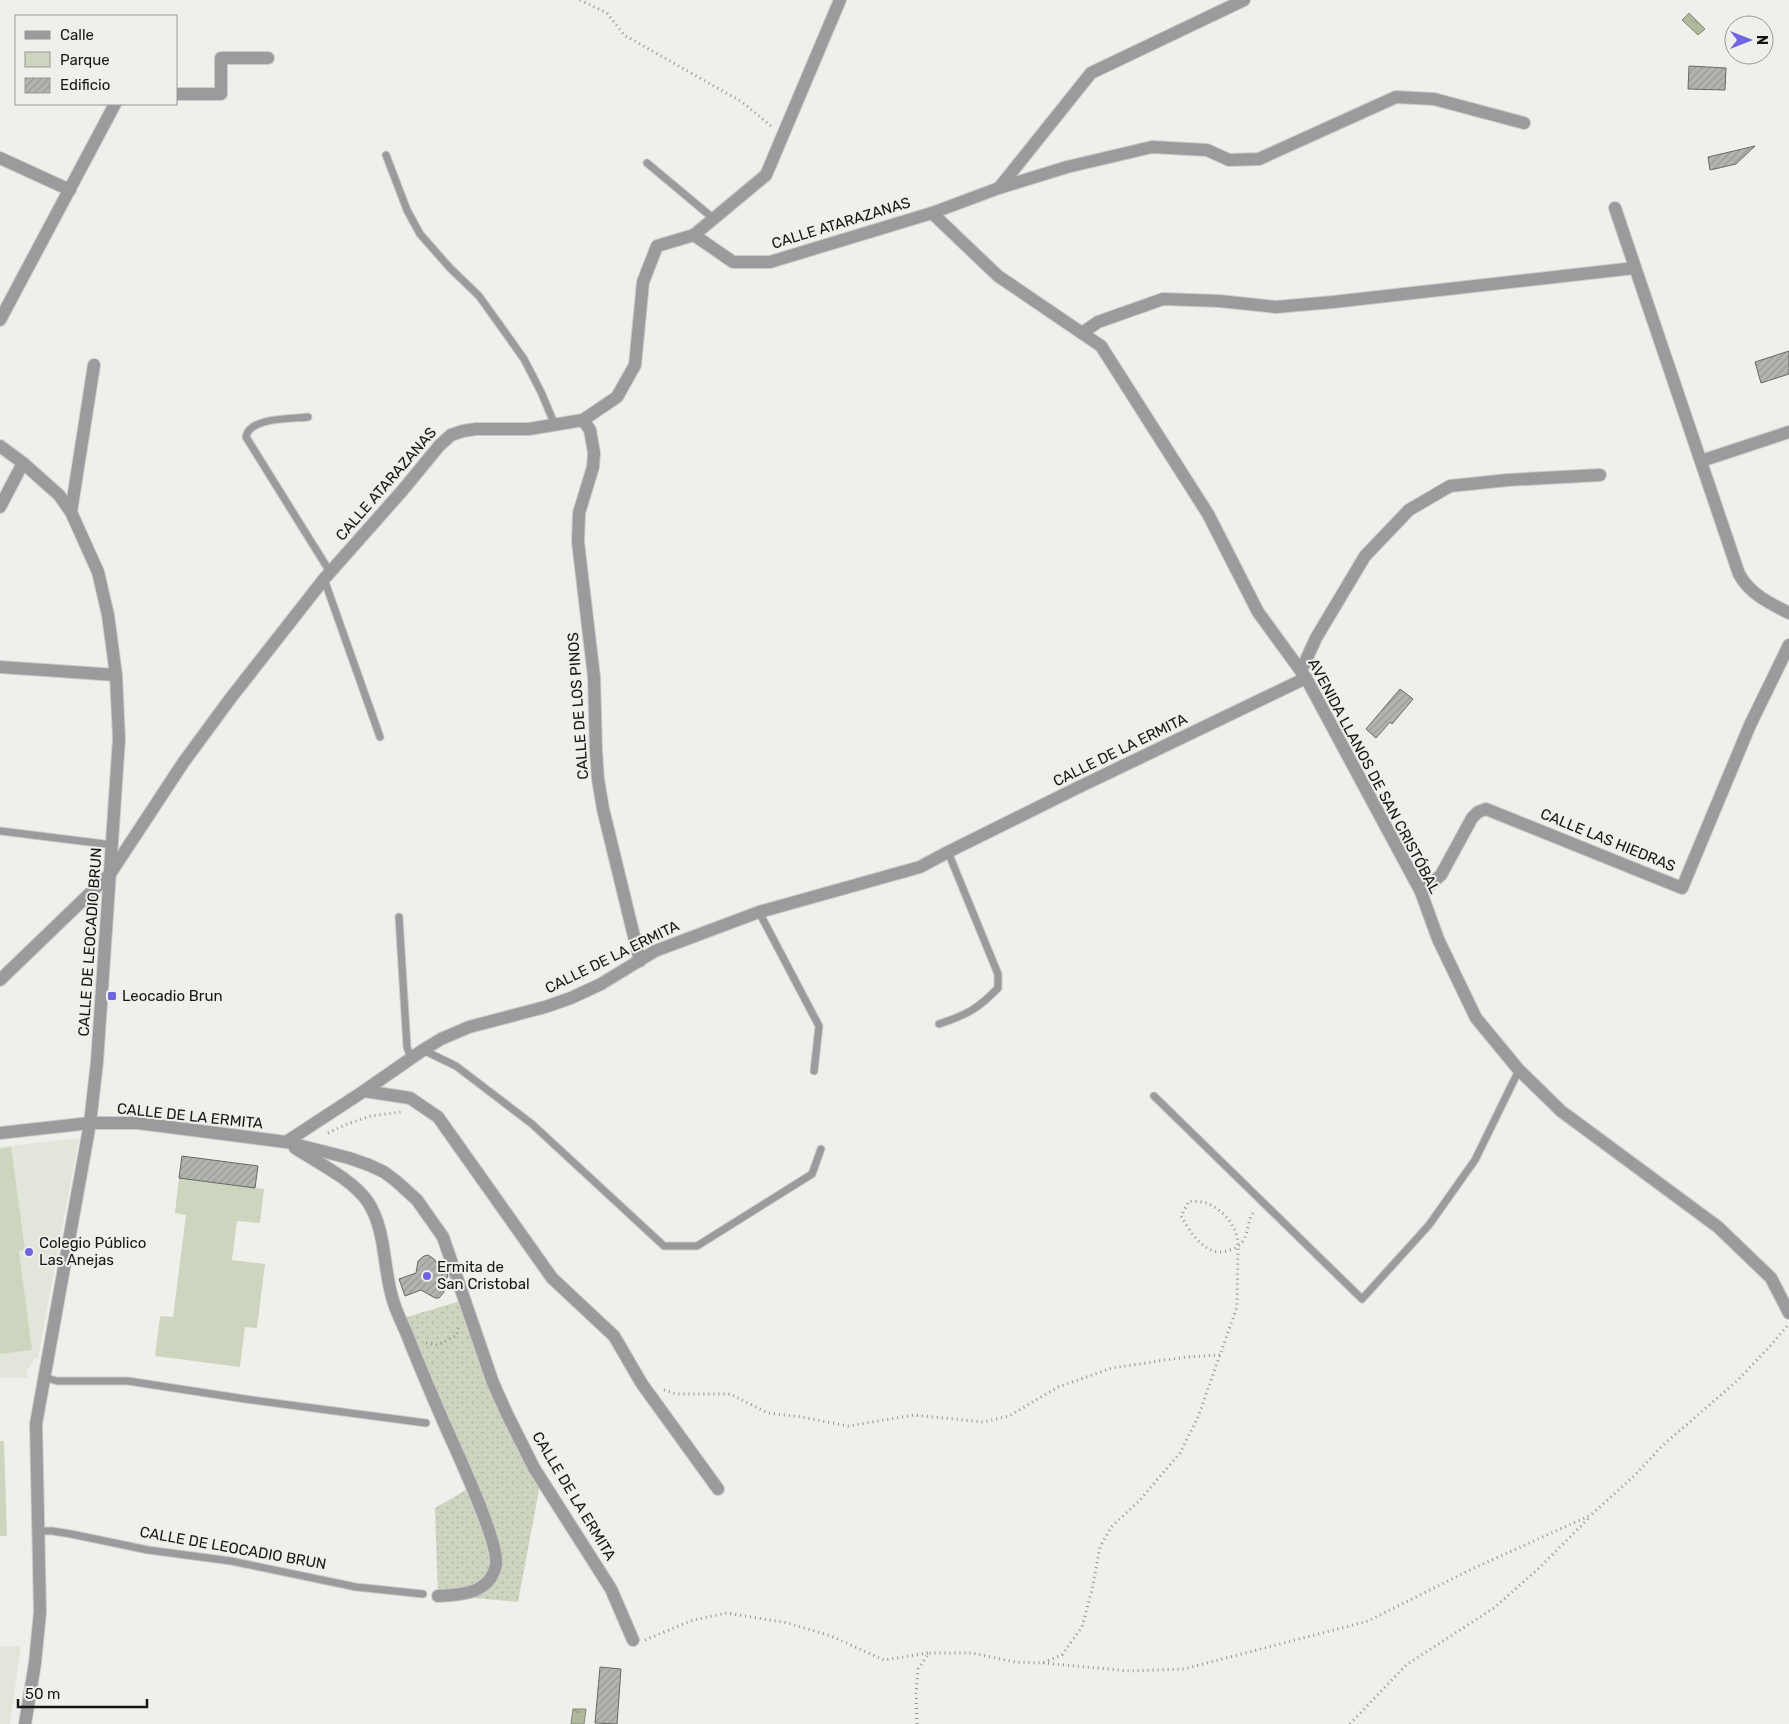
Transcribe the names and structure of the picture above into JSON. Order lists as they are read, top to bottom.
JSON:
{
  "streets": {
    "street": [
      "CALLE ATARAZANAS",
      "CALLE DE LOS PINOS",
      "CALLE DE LA ERMITA",
      "AVENIDA LLANOS DE SAN CRISTÓBAL",
      "CALLE LAS HIEDRAS",
      "CALLE DE LEOCADIO BRUN"
    ]
  },
  "crossings": [
    ["CALLE ATARAZANAS", "CALLE DE LOS PINOS"],
    ["CALLE ATARAZANAS", "AVENIDA LLANOS DE SAN CRISTÓBAL"],
    ["CALLE ATARAZANAS", "CALLE DE LEOCADIO BRUN"],
    ["CALLE DE LOS PINOS", "CALLE DE LA ERMITA"],
    ["CALLE DE LA ERMITA", "AVENIDA LLANOS DE SAN CRISTÓBAL"],
    ["CALLE DE LA ERMITA", "CALLE DE LEOCADIO BRUN"],
    ["AVENIDA LLANOS DE SAN CRISTÓBAL", "CALLE LAS HIEDRAS"]
  ],
  "places": {
    "transit": ["Leocadio Brun"],
    "other": ["Colegio Público Las Anejas", "Ermita de San Cristobal"]
  },
  "legend": ["Calle", "Parque", "Edificio"],
  "scale_bar": "50 m",
  "north": "right"
}
